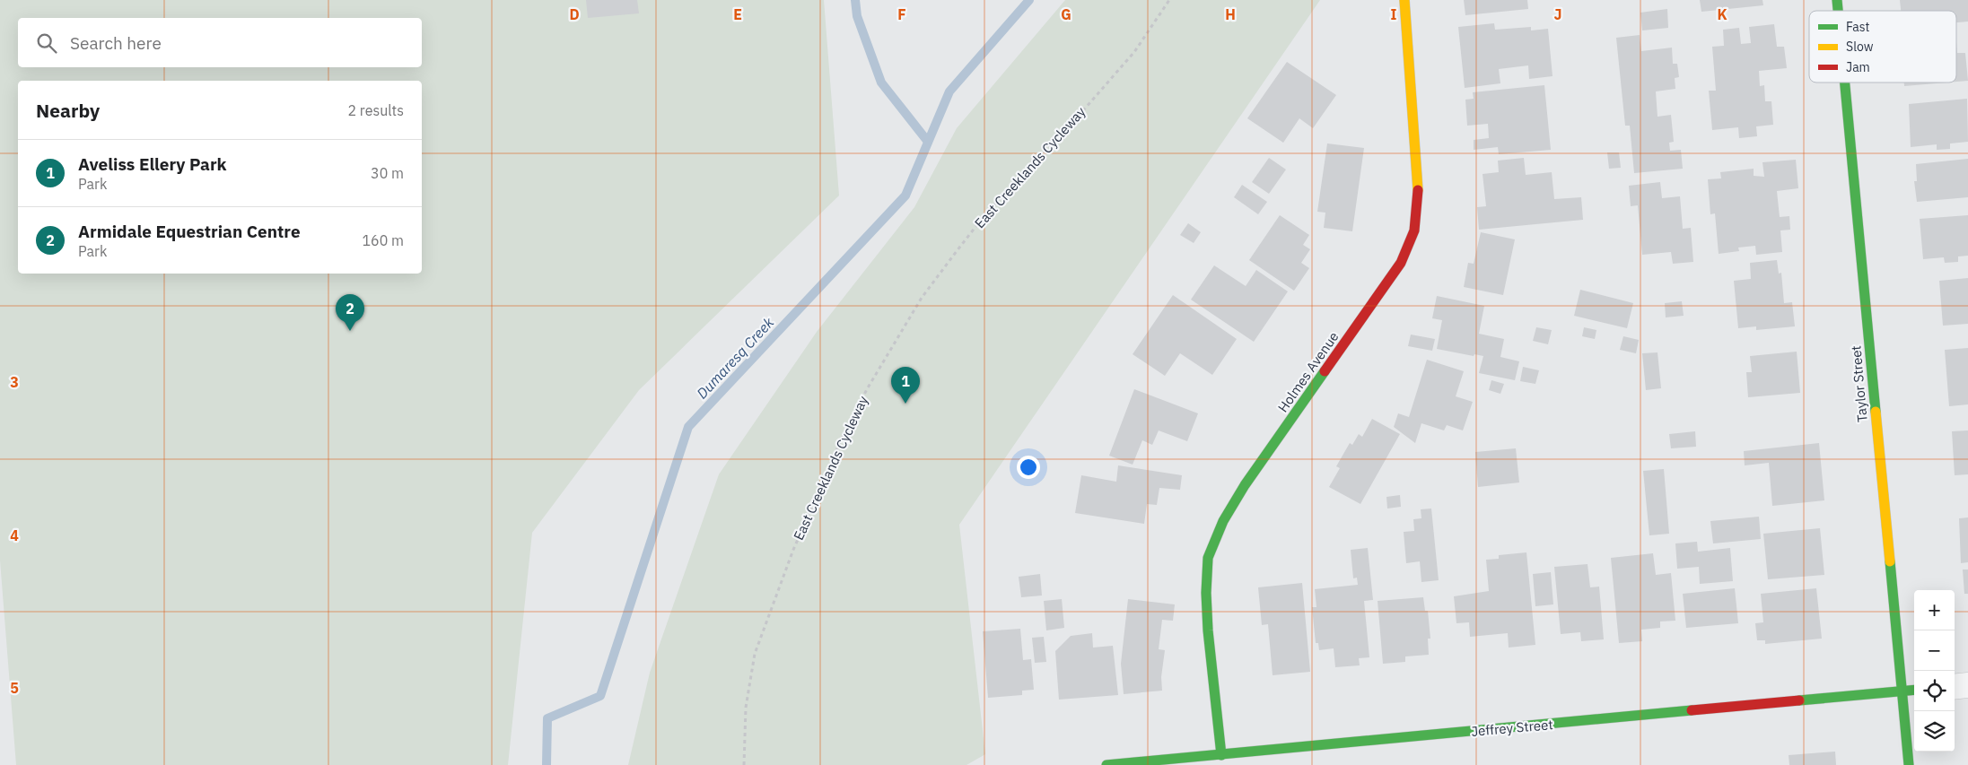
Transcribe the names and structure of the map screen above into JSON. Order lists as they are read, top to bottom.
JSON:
{
  "streets": {
    "street": ["Holmes Avenue", "Taylor Street", "Jeffrey Street"],
    "path": ["East Creeklands Cycleway"]
  },
  "crossings": [
    ["Holmes Avenue", "Jeffrey Street"],
    ["Taylor Street", "Jeffrey Street"]
  ],
  "water": ["Dumaresq Creek"],
  "legend": ["Fast", "Slow", "Jam"],
  "page": {
    "search": "Search here",
    "heading": ["Nearby", "2 results"],
    "list": [
      {
        "mark": "1",
        "name": "Aveliss Ellery Park",
        "note": "Park",
        "value": "30 m"
      },
      {
        "mark": "2",
        "name": "Armidale Equestrian Centre",
        "note": "Park",
        "value": "160 m"
      }
    ],
    "pins": ["2", "1"],
    "map_buttons": ["+", "−"]
  },
  "grid": {
    "columns": [
      "D",
      "E",
      "F",
      "G",
      "H",
      "I",
      "J",
      "K"
    ],
    "rows": ["3", "4", "5"]
  }
}
